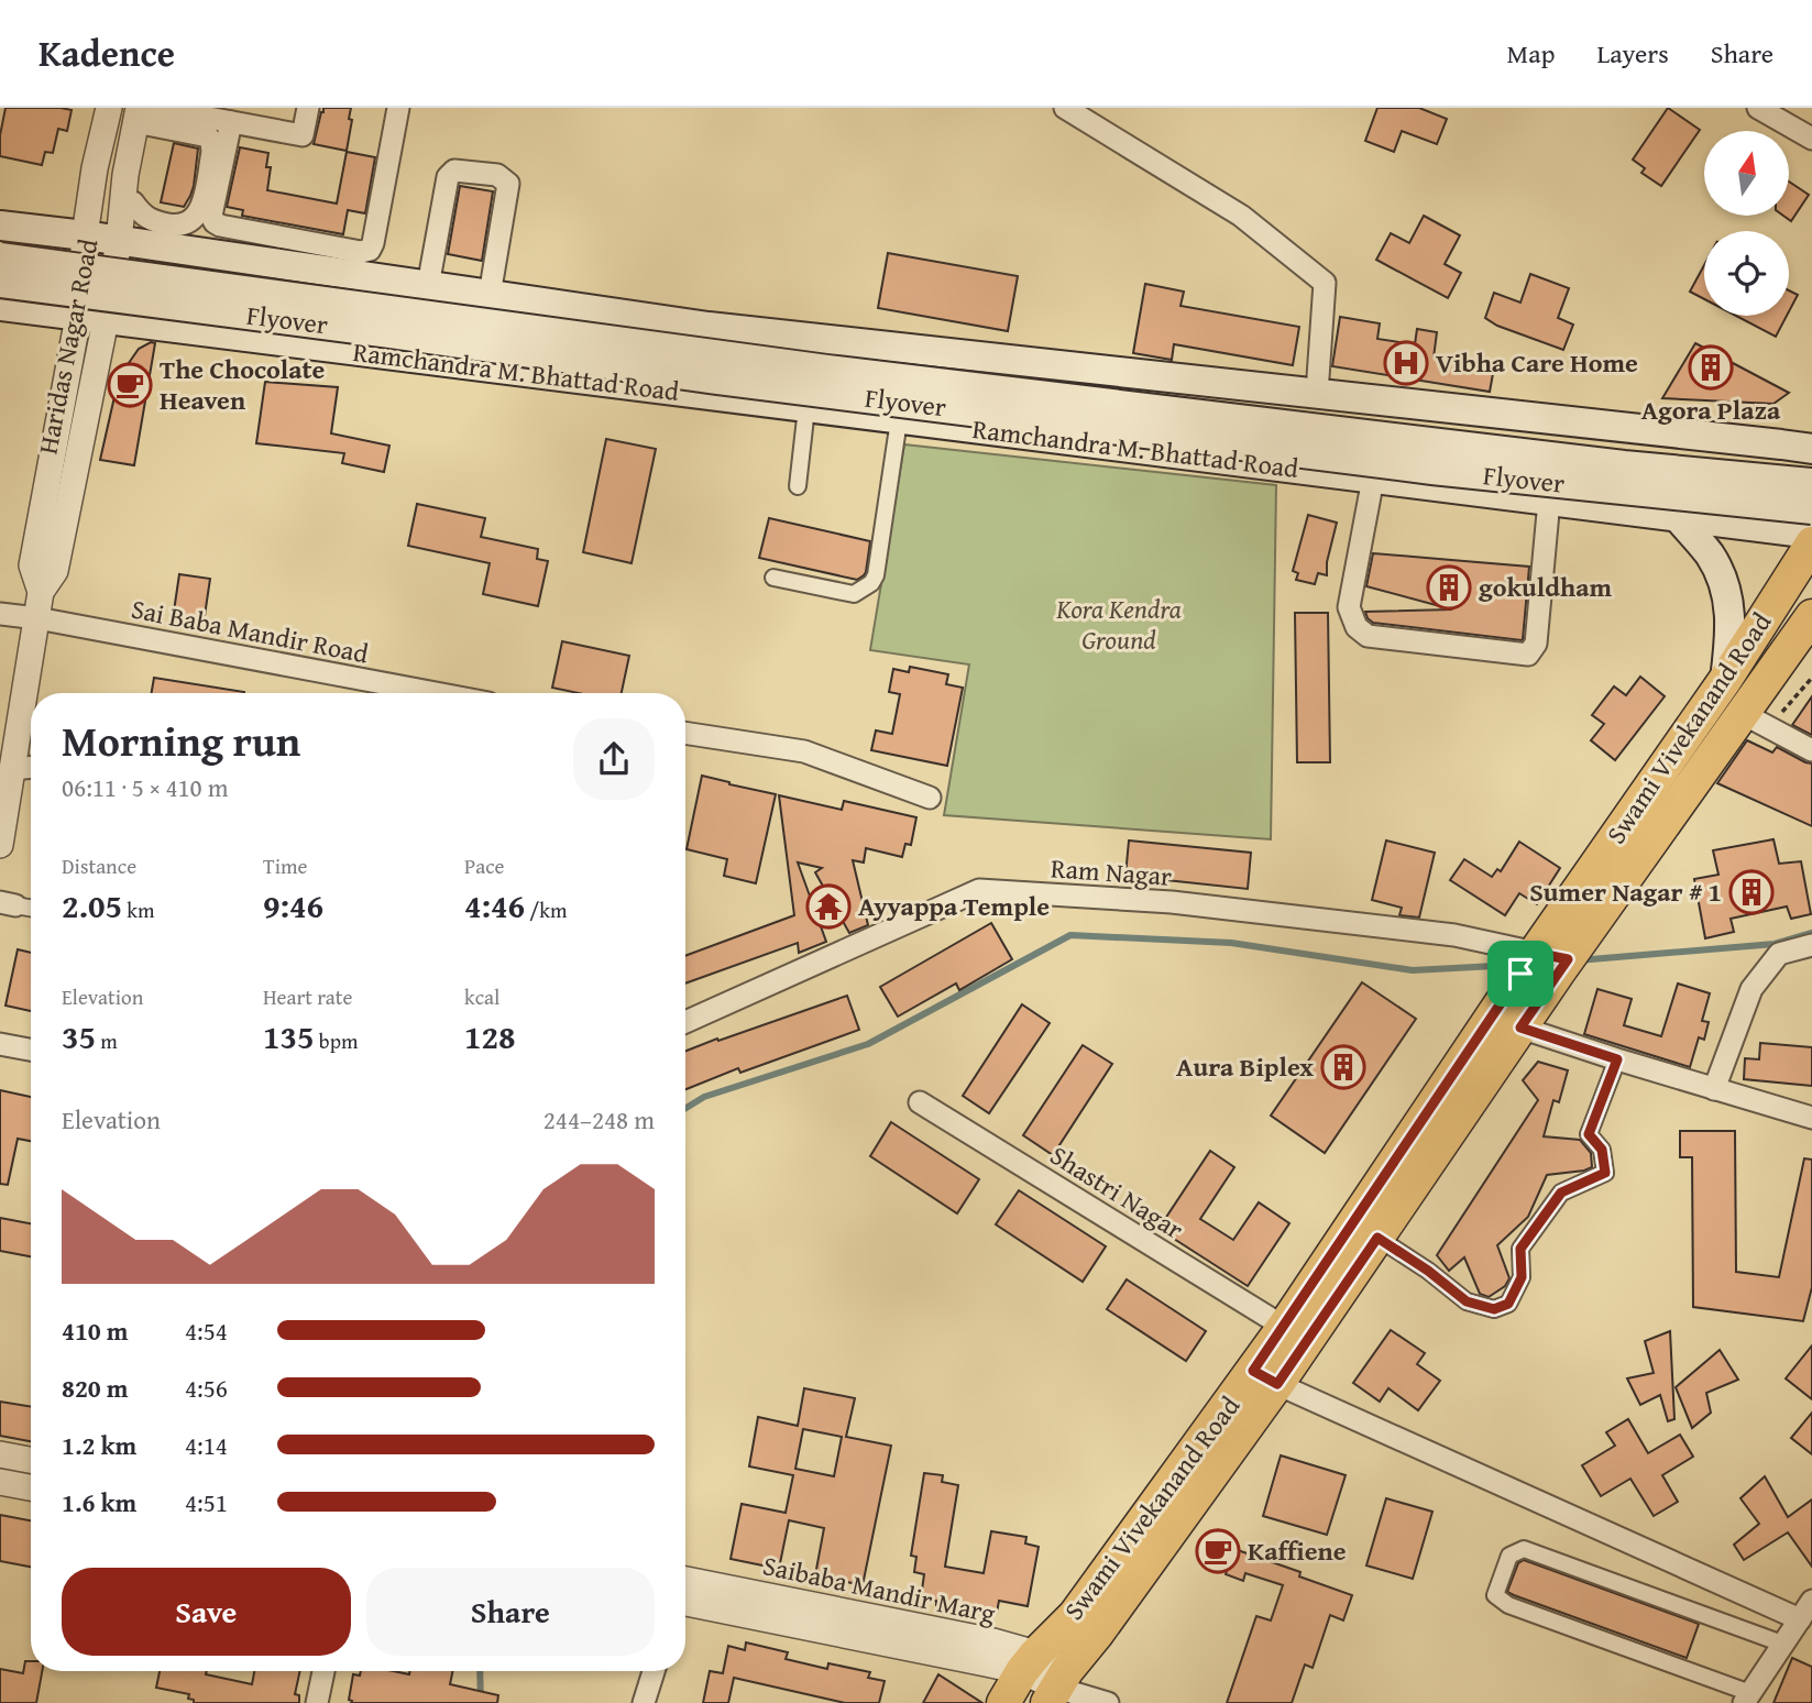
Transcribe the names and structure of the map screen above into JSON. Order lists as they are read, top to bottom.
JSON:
{
  "streets": {
    "main road": ["Flyover", "Ramchandra M. Bhattad Road", "Swami Vivekanand Road"],
    "street": [
      "Haridas Nagar Road",
      "Sai Baba Mandir Road",
      "Ram Nagar",
      "Shastri Nagar",
      "Saibaba Mandir Marg"
    ]
  },
  "crossings": [
    ["Haridas Nagar Road", "Ramchandra M. Bhattad Road"],
    ["Haridas Nagar Road", "Sai Baba Mandir Road"],
    ["Swami Vivekanand Road", "Ram Nagar"],
    ["Swami Vivekanand Road", "Shastri Nagar"],
    ["Swami Vivekanand Road", "Saibaba Mandir Marg"]
  ],
  "parks": ["Kora Kendra Ground"],
  "places": {
    "hospital": ["Vibha Care Home"],
    "building": [
      "Agora Plaza",
      "gokuldham",
      "Sumer Nagar # 1",
      "Aura Biplex"
    ],
    "cafe": ["The Chocolate Heaven", "Kaffiene"],
    "temple": ["Ayyappa Temple"]
  },
  "north": "top",
  "page": {
    "header": "Kadence",
    "nav": ["Map", "Layers", "Share"],
    "heading": ["Morning run", "06:11 · 5 × 410 m"],
    "stats": [
      ["Distance", "2.05 km"],
      ["Time", "9:46"],
      ["Pace", "4:46 /km"],
      ["Elevation", "35 m"],
      ["Heart rate", "135 bpm"],
      ["kcal", "128"]
    ],
    "chart": ["Elevation", "244–248 m"],
    "list": [
      {
        "name": "410 m",
        "note": "4:54"
      },
      {
        "name": "820 m",
        "note": "4:56"
      },
      {
        "name": "1.2 km",
        "note": "4:14"
      },
      {
        "name": "1.6 km",
        "note": "4:51"
      }
    ],
    "buttons": ["Save", "Share"]
  }
}
